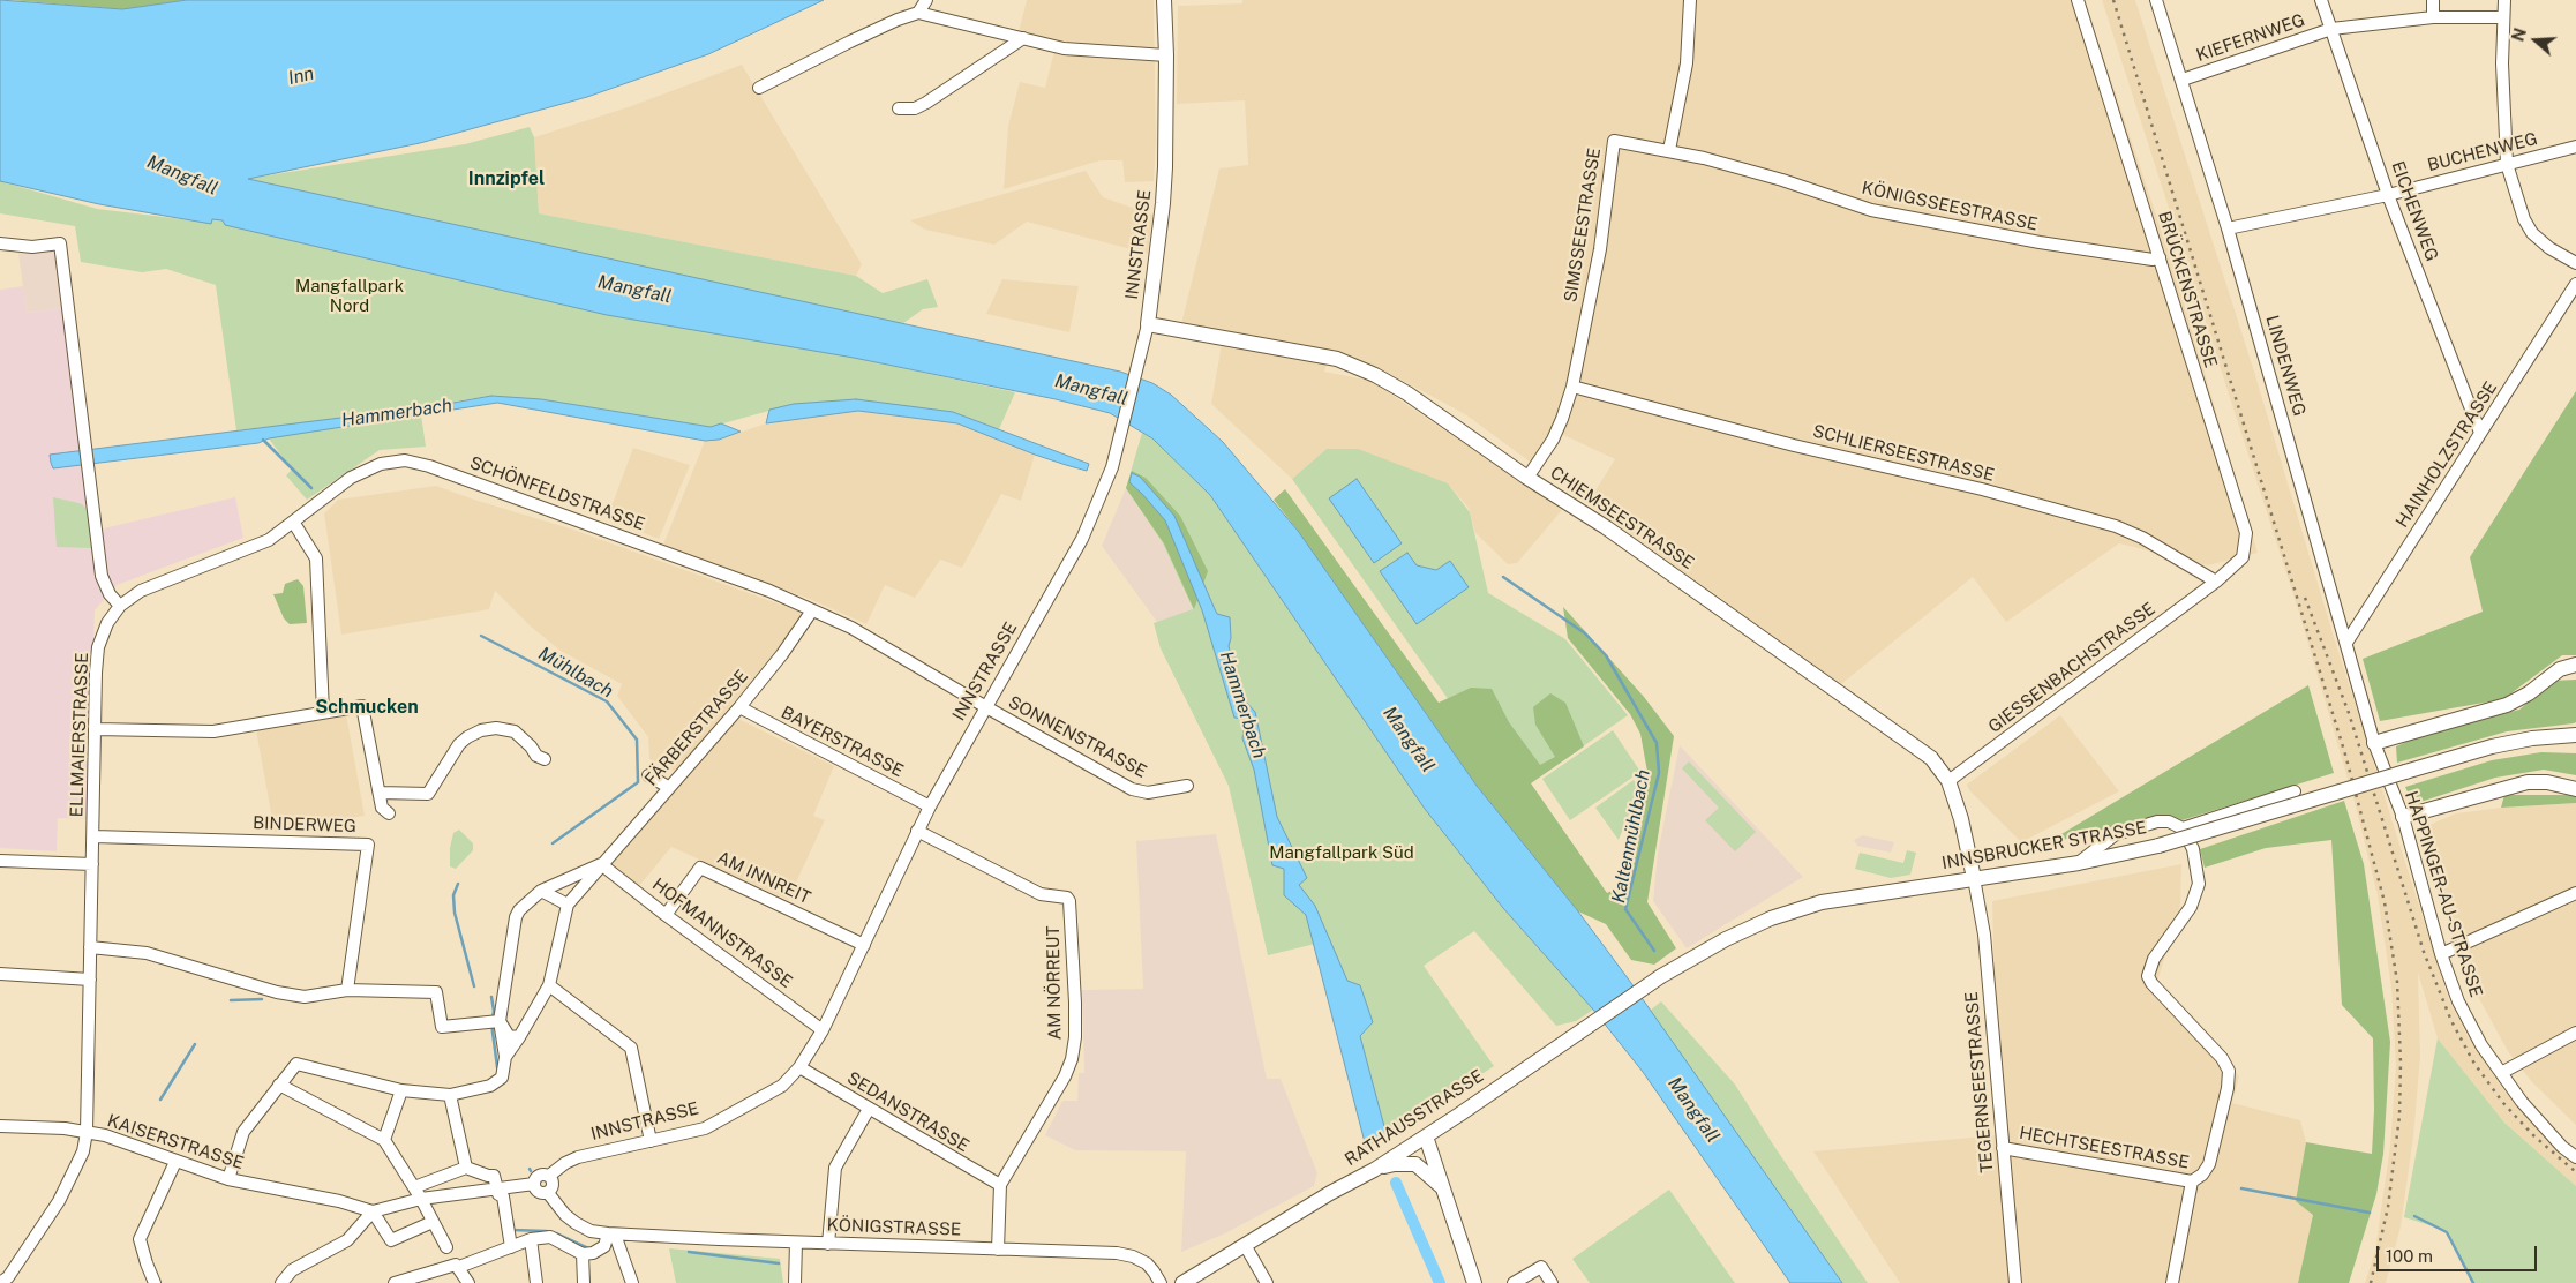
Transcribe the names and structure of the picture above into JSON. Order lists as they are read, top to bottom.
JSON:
{
  "streets": {
    "main road": [
      "INNSTRASSE",
      "CHIEMSEESTRASSE",
      "INNSBRUCKER STRASSE",
      "RATHAUSSTRASSE"
    ],
    "street": [
      "KIEFERNWEG",
      "BUCHENWEG",
      "KÖNIGSSEESTRASSE",
      "EICHENWEG",
      "SIMSSEESTRASSE",
      "BRÜCKENSTRASSE",
      "LINDENWEG",
      "SCHLIERSEESTRASSE",
      "HAINHOLZSTRASSE",
      "SCHÖNFELDSTRASSE",
      "GIESSENBACHSTRASSE",
      "FÄRBERSTRASSE",
      "ELLMAIERSTRASSE",
      "SONNENSTRASSE",
      "BAYERSTRASSE",
      "BINDERWEG",
      "AM INNREIT",
      "HAPPINGER-AU-STRASSE",
      "HOFMANNSTRASSE",
      "AM NÖRREUT",
      "TEGERNSEESTRASSE",
      "SEDANSTRASSE",
      "KAISERSTRASSE",
      "HECHTSEESTRASSE",
      "KÖNIGSTRASSE"
    ]
  },
  "crossings": [
    ["KIEFERNWEG", "EICHENWEG"],
    ["KIEFERNWEG", "LINDENWEG"],
    ["BUCHENWEG", "EICHENWEG"],
    ["BUCHENWEG", "LINDENWEG"],
    ["KÖNIGSSEESTRASSE", "SIMSSEESTRASSE"],
    ["KÖNIGSSEESTRASSE", "BRÜCKENSTRASSE"],
    ["EICHENWEG", "HAINHOLZSTRASSE"],
    ["SIMSSEESTRASSE", "SCHLIERSEESTRASSE"],
    ["SIMSSEESTRASSE", "CHIEMSEESTRASSE"],
    ["INNSTRASSE", "SCHÖNFELDSTRASSE"],
    ["INNSTRASSE", "CHIEMSEESTRASSE"],
    ["INNSTRASSE", "SONNENSTRASSE"],
    ["INNSTRASSE", "BAYERSTRASSE"],
    ["INNSTRASSE", "AM INNREIT"],
    ["INNSTRASSE", "HOFMANNSTRASSE"],
    ["INNSTRASSE", "AM NÖRREUT"],
    ["INNSTRASSE", "SEDANSTRASSE"],
    ["INNSTRASSE", "KÖNIGSTRASSE"],
    ["BRÜCKENSTRASSE", "SCHLIERSEESTRASSE"],
    ["BRÜCKENSTRASSE", "GIESSENBACHSTRASSE"],
    ["LINDENWEG", "HAINHOLZSTRASSE"],
    ["LINDENWEG", "HAPPINGER-AU-STRASSE"],
    ["SCHLIERSEESTRASSE", "GIESSENBACHSTRASSE"],
    ["SCHÖNFELDSTRASSE", "FÄRBERSTRASSE"],
    ["SCHÖNFELDSTRASSE", "ELLMAIERSTRASSE"],
    ["SCHÖNFELDSTRASSE", "SONNENSTRASSE"],
    ["CHIEMSEESTRASSE", "GIESSENBACHSTRASSE"],
    ["CHIEMSEESTRASSE", "INNSBRUCKER STRASSE"],
    ["CHIEMSEESTRASSE", "TEGERNSEESTRASSE"],
    ["FÄRBERSTRASSE", "BAYERSTRASSE"],
    ["FÄRBERSTRASSE", "HOFMANNSTRASSE"],
    ["ELLMAIERSTRASSE", "BINDERWEG"],
    ["ELLMAIERSTRASSE", "KAISERSTRASSE"],
    ["INNSBRUCKER STRASSE", "TEGERNSEESTRASSE"],
    ["INNSBRUCKER STRASSE", "RATHAUSSTRASSE"],
    ["AM INNREIT", "HOFMANNSTRASSE"],
    ["AM NÖRREUT", "SEDANSTRASSE"],
    ["AM NÖRREUT", "KÖNIGSTRASSE"],
    ["TEGERNSEESTRASSE", "HECHTSEESTRASSE"]
  ],
  "districts": ["Innzipfel", "Schmucken"],
  "water": [
    "Inn",
    "Mangfall",
    "Hammerbach",
    "Mühlbach",
    "Kaltenmühlbach"
  ],
  "parks": ["Mangfallpark Nord", "Mangfallpark Süd"],
  "scale_bar": "100 m",
  "north": "left"
}
